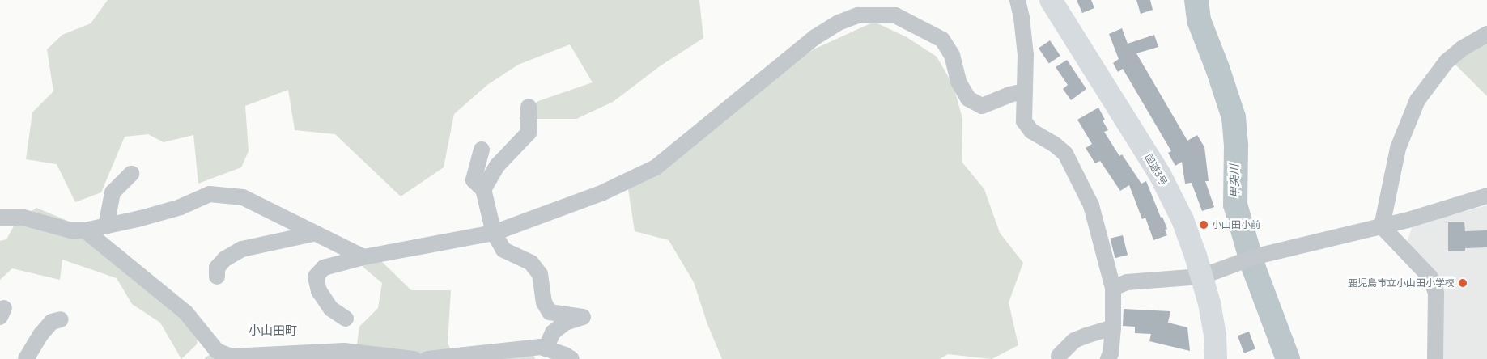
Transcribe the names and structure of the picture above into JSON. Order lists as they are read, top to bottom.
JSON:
{
  "streets": {
    "highway": ["国道3号"]
  },
  "districts": ["小山田町"],
  "water": ["甲突川"],
  "places": ["小山田小前", "鹿児島市立小山田小学校"]
}
